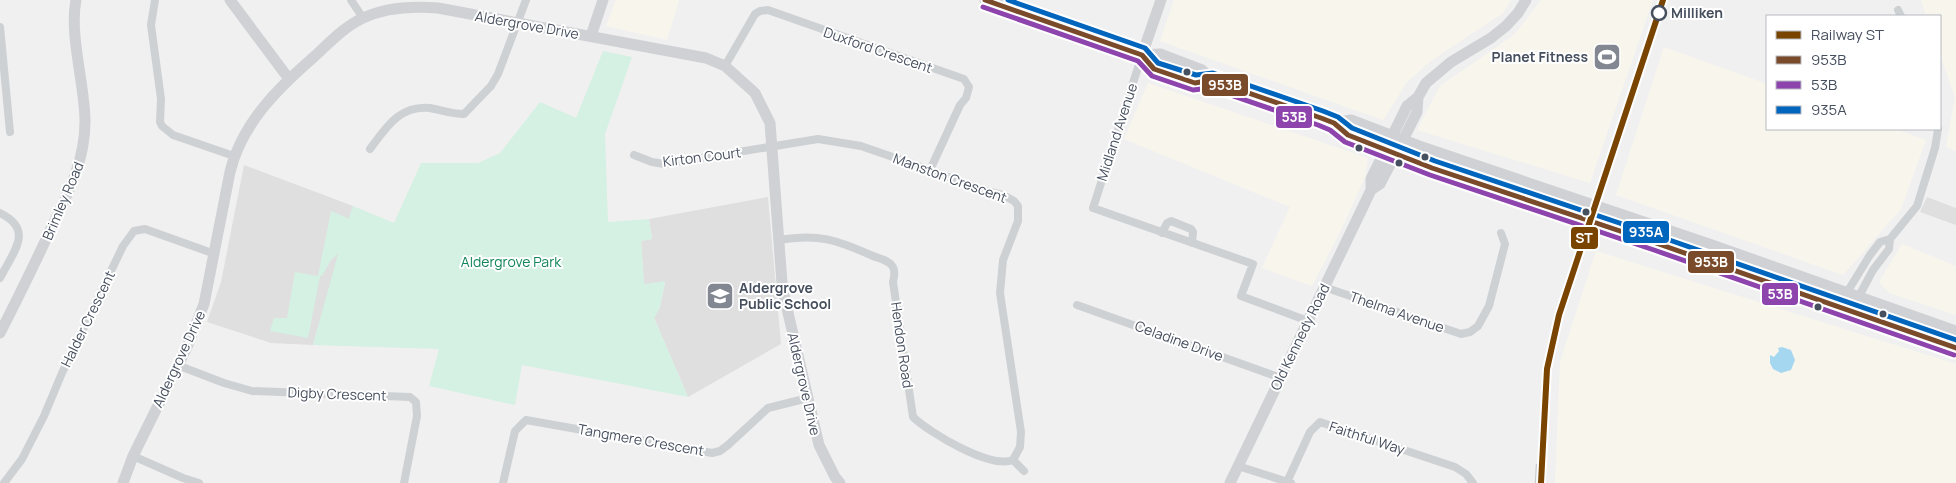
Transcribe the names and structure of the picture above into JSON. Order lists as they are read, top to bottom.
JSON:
{
  "streets": {
    "main road": [
      "Aldergrove Drive",
      "Midland Avenue",
      "Brimley Road",
      "Old Kennedy Road"
    ],
    "street": [
      "Duxford Crescent",
      "Kirton Court",
      "Manston Crescent",
      "Thelma Avenue",
      "Halder Crescent",
      "Celadine Drive",
      "Hendon Road",
      "Digby Crescent",
      "Faithful Way",
      "Tangmere Crescent"
    ]
  },
  "crossings": [
    ["Aldergrove Drive", "Duxford Crescent"],
    ["Aldergrove Drive", "Kirton Court"],
    ["Aldergrove Drive", "Manston Crescent"],
    ["Aldergrove Drive", "Halder Crescent"],
    ["Aldergrove Drive", "Hendon Road"],
    ["Aldergrove Drive", "Digby Crescent"],
    ["Aldergrove Drive", "Tangmere Crescent"],
    ["Duxford Crescent", "Manston Crescent"],
    ["Kirton Court", "Manston Crescent"],
    ["Manston Crescent", "Hendon Road"],
    ["Thelma Avenue", "Old Kennedy Road"],
    ["Old Kennedy Road", "Celadine Drive"]
  ],
  "parks": ["Aldergrove Park"],
  "places": {
    "other": ["Milliken"],
    "sports": ["Planet Fitness"],
    "school or university": ["Aldergrove Public School"]
  },
  "lines": [
    "rail line ST",
    "transit line 953B",
    "transit line 935A",
    "transit line 53B"
  ],
  "legend": [
    "Railway ST",
    "953B",
    "53B",
    "935A"
  ]
}
